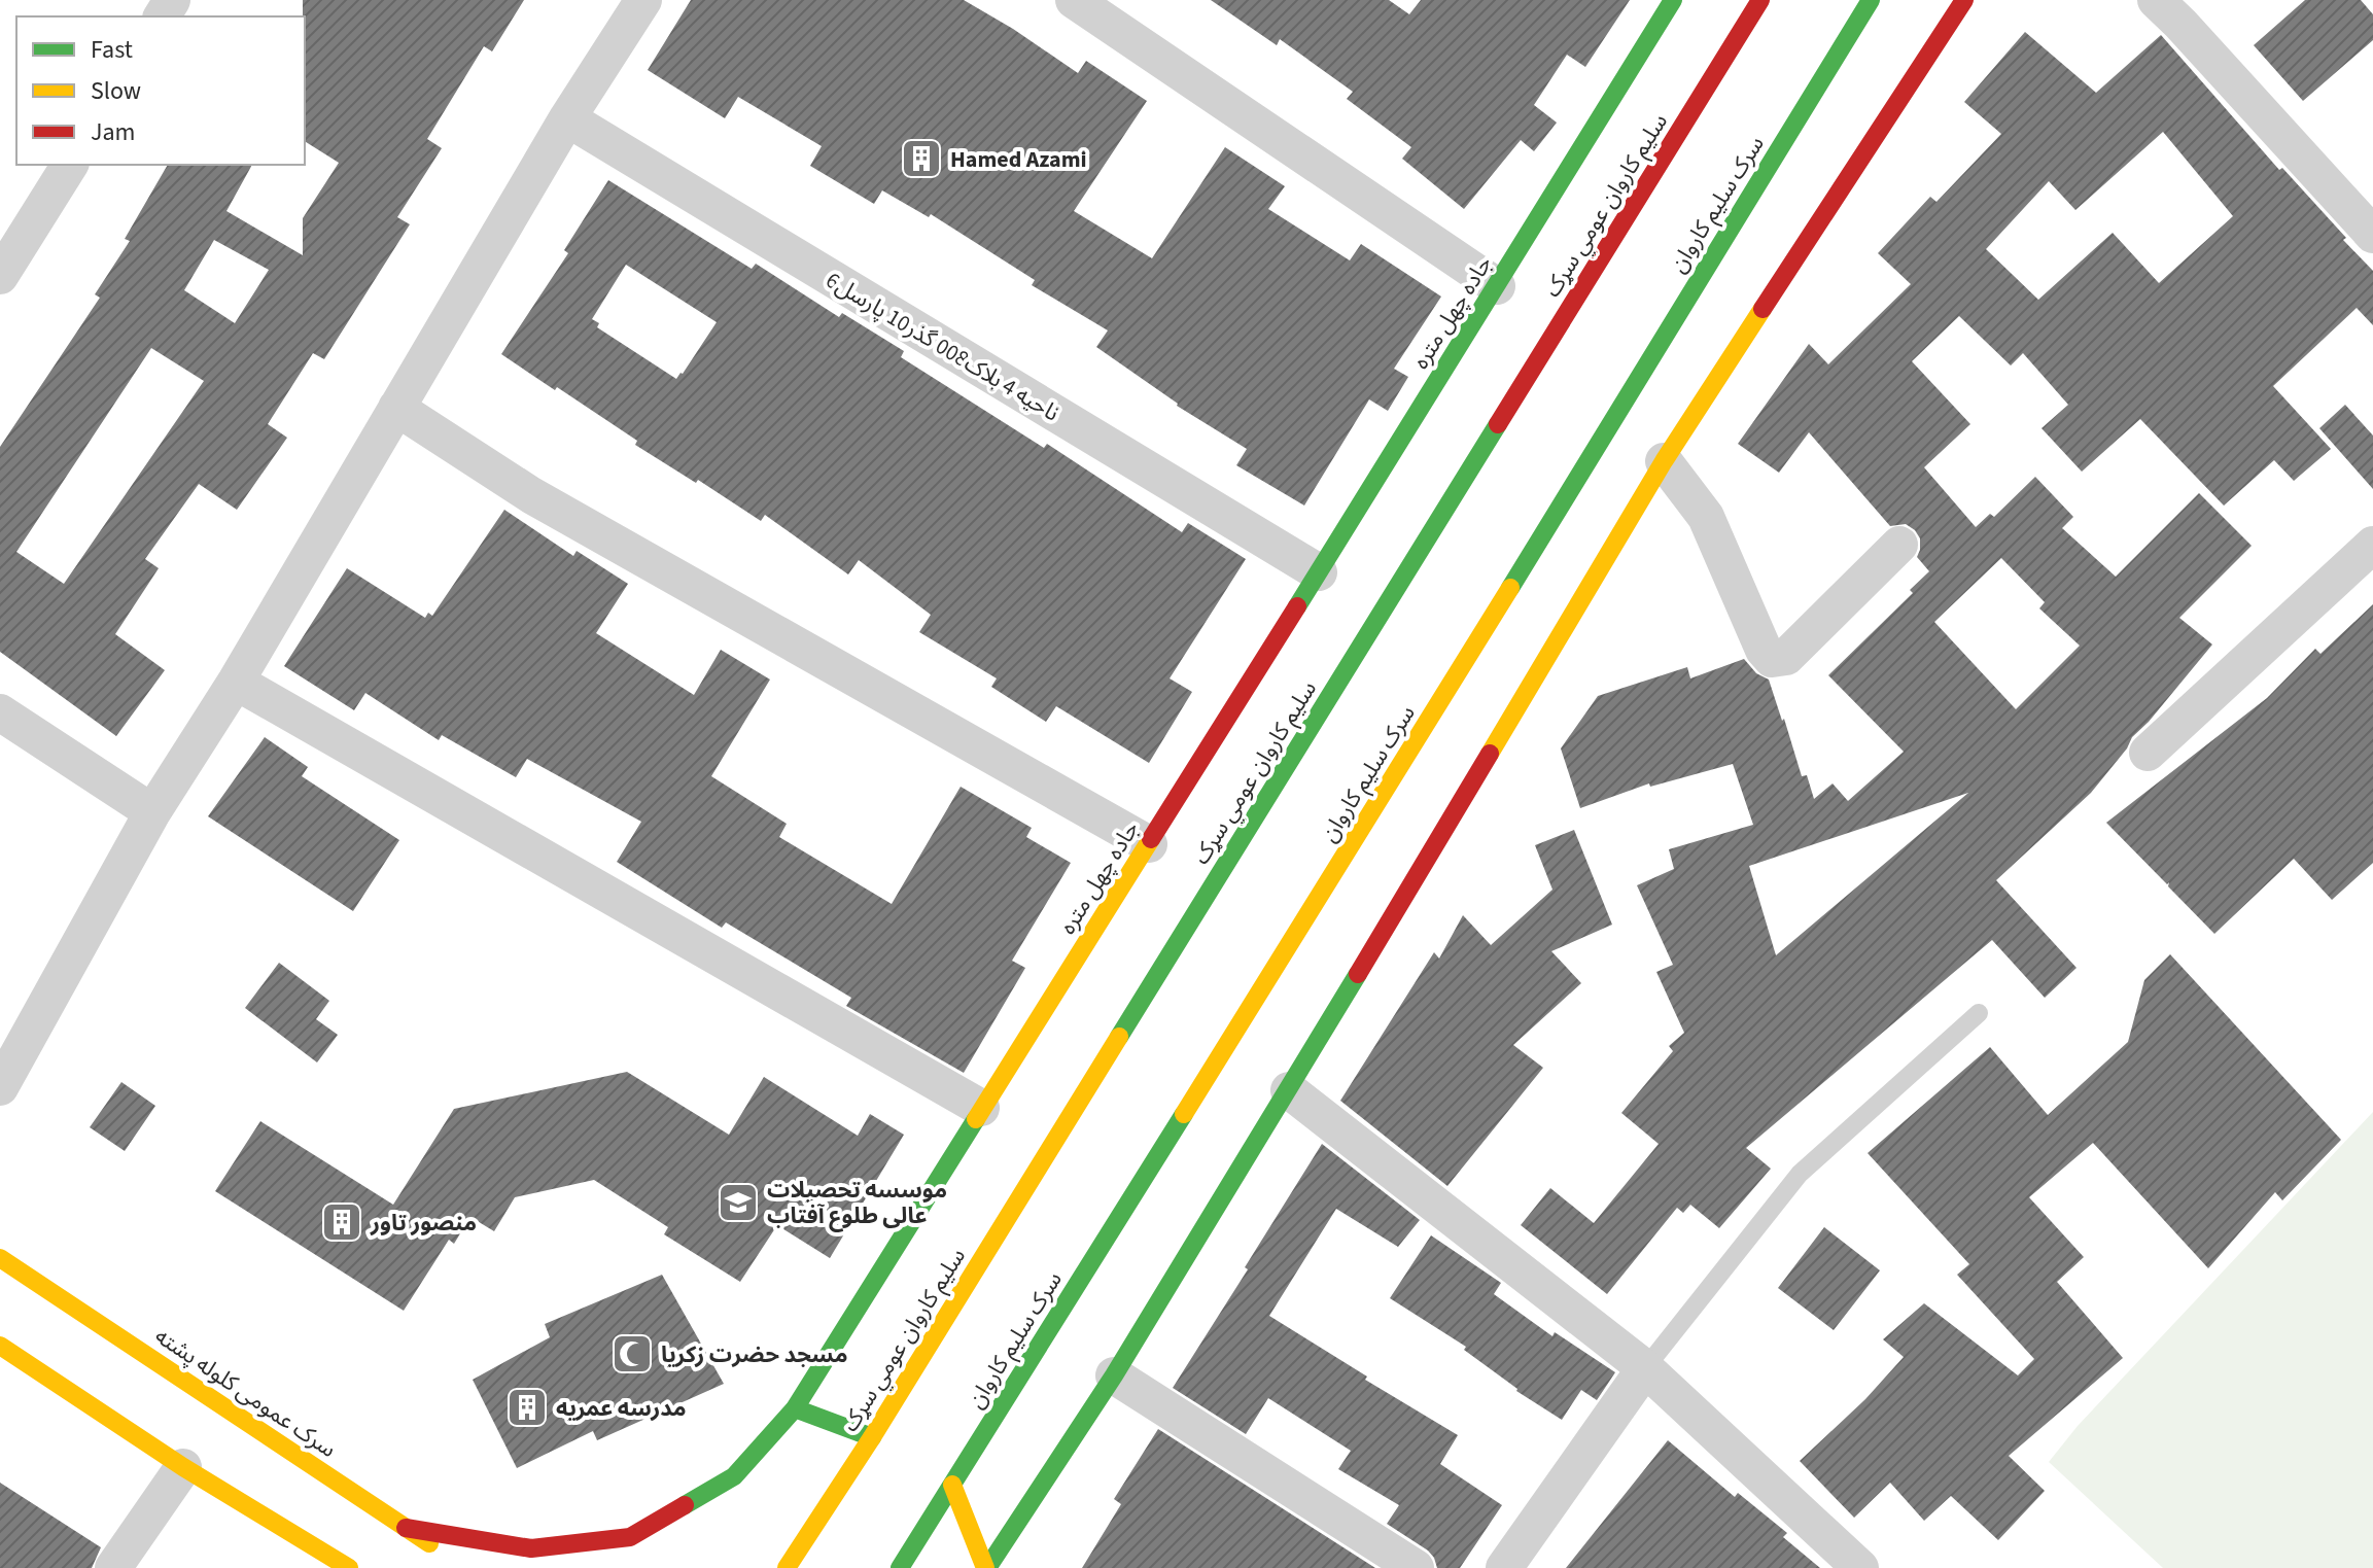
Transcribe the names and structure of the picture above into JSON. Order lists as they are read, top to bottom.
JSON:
{
  "streets": {
    "main road": [
      "سرک سلیم کاروان",
      "سلیم کاروان عومي سړک",
      "جاده چهل متره",
      "سرک عمومی کلوله پشته"
    ],
    "street": ["ناحیه 4 بلاک008 گذر10 پارسل6"]
  },
  "crossings": [
    ["جاده چهل متره", "ناحیه 4 بلاک008 گذر10 پارسل6"],
    ["جاده چهل متره", "سرک عمومی کلوله پشته"]
  ],
  "places": {
    "building": ["Hamed Azami", "منصور تاور", "مدرسه عمریه"],
    "school or university": ["موسسه تحصیلات عالی طلوع آفتاب"],
    "mosque": ["مسجد حضرت زکریا"]
  },
  "legend": ["Fast", "Slow", "Jam"]
}
